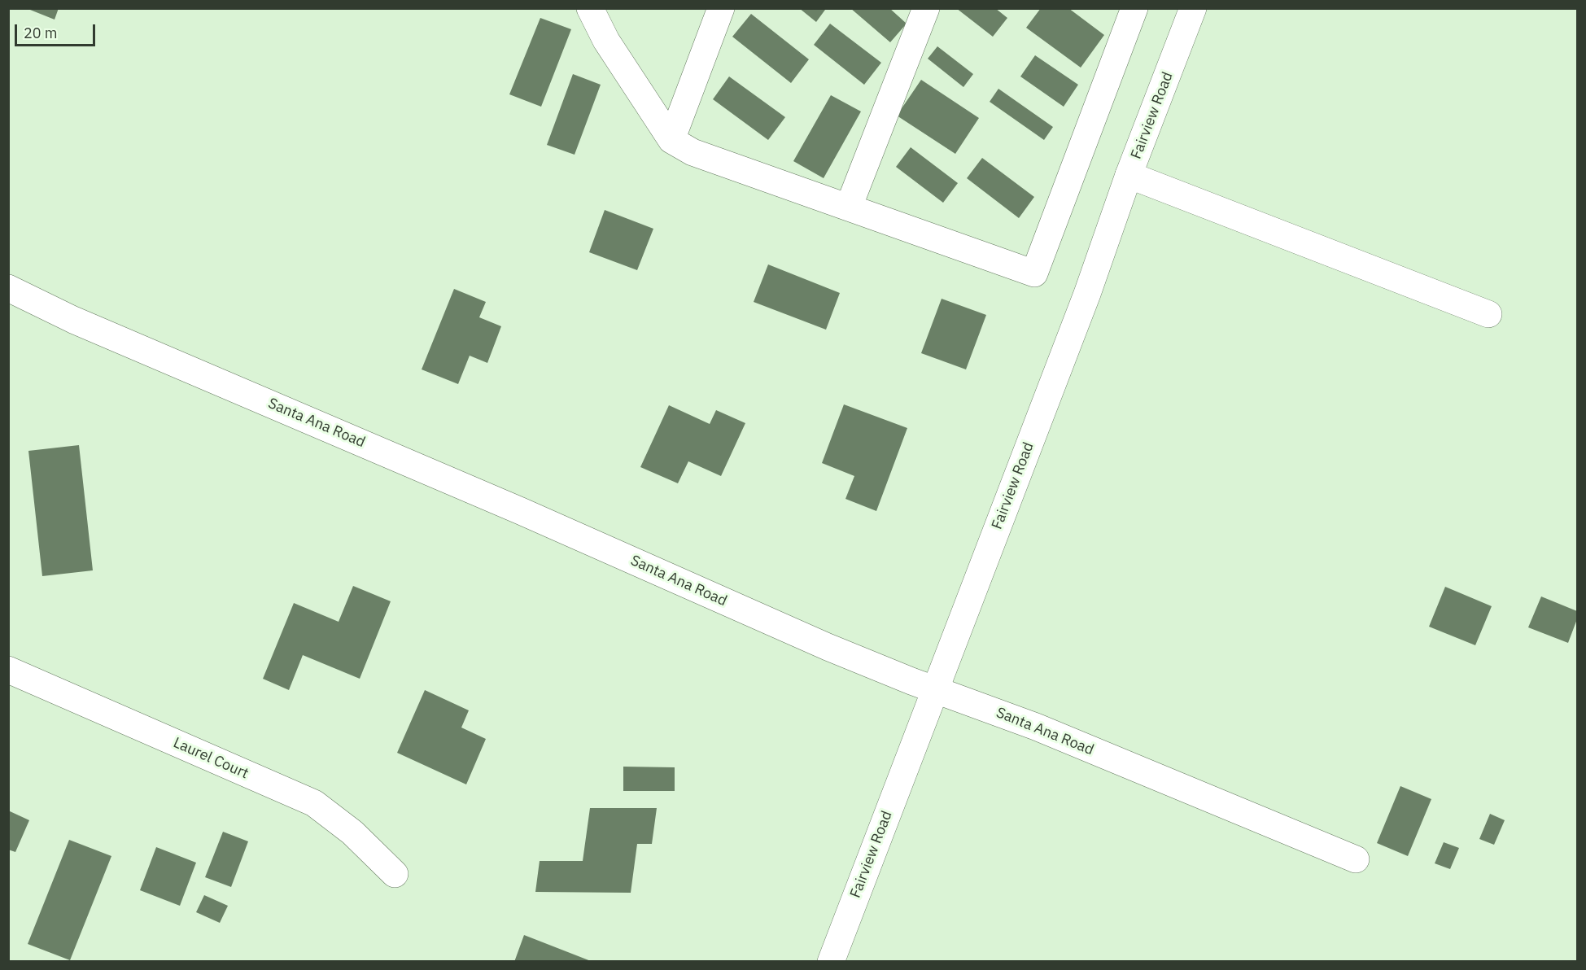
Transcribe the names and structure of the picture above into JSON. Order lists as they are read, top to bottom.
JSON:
{
  "streets": {
    "street": ["Fairview Road", "Santa Ana Road", "Laurel Court"]
  },
  "crossings": [
    ["Fairview Road", "Santa Ana Road"]
  ],
  "scale_bar": "20 m"
}
